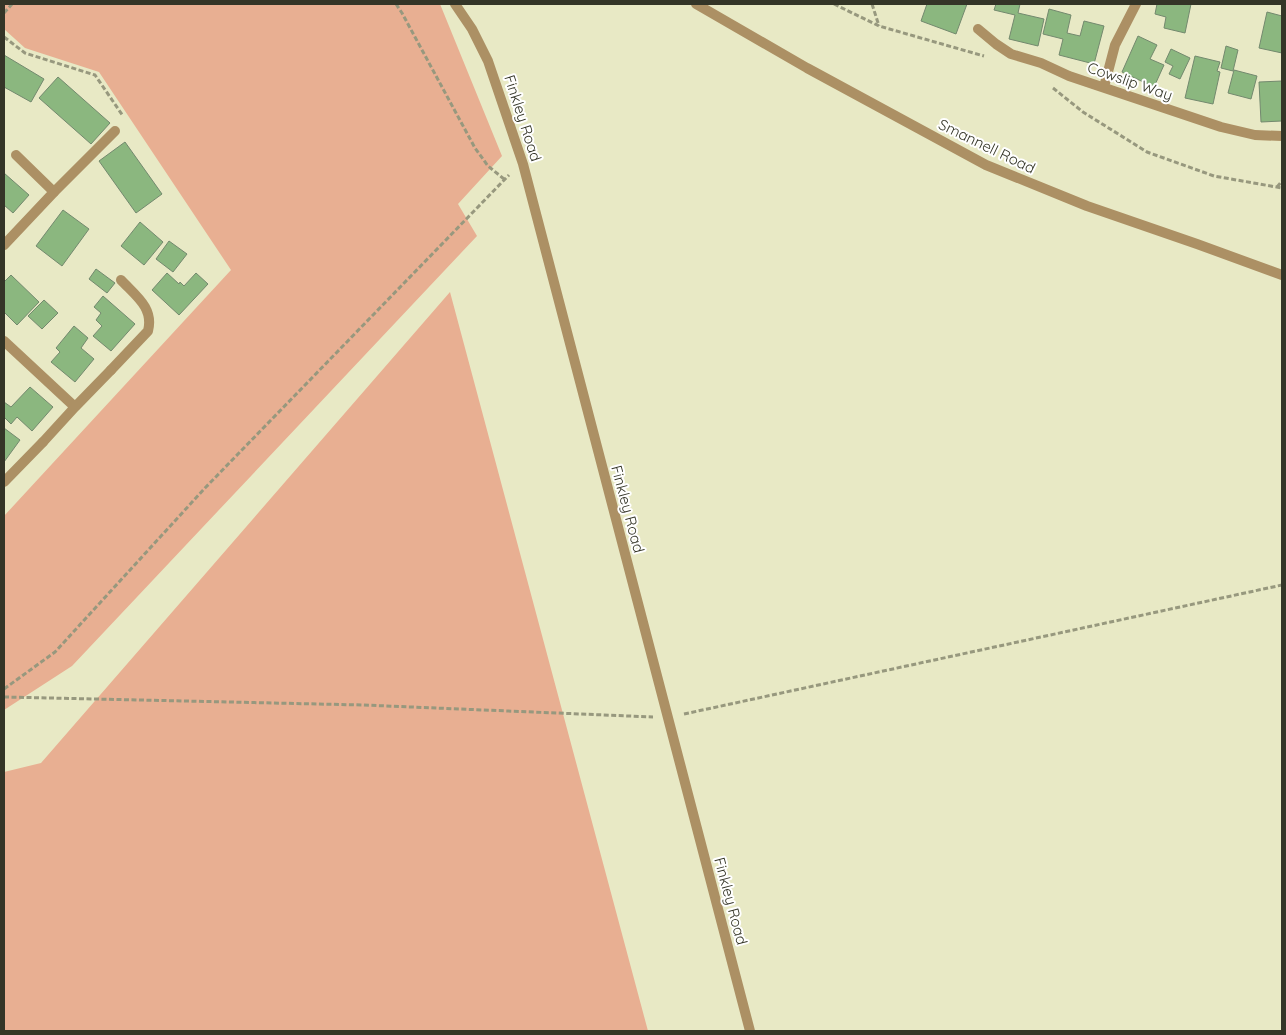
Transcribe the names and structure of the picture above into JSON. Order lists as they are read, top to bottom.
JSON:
{
  "streets": {
    "street": ["Cowslip Way", "Finkley Road", "Smannell Road"]
  }
}
